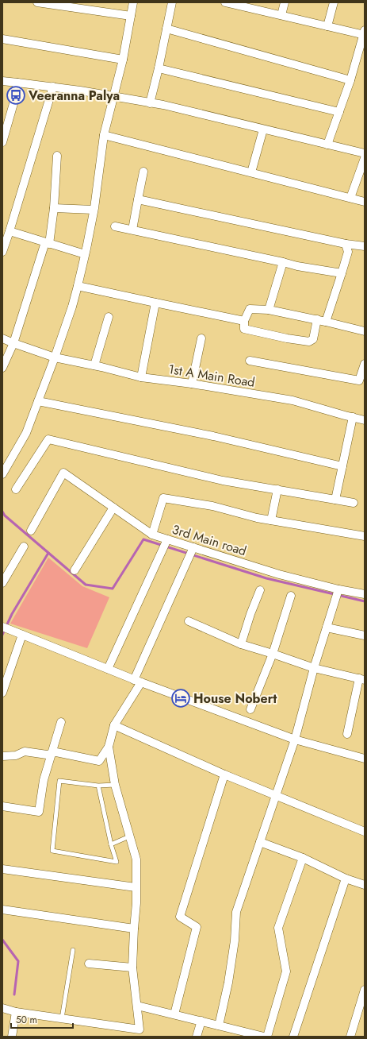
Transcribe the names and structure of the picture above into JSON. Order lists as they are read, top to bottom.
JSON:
{
  "streets": {
    "street": ["1st A Main Road", "3rd Main road"]
  },
  "places": {
    "bus stop": ["Veeranna Palya"],
    "hotel": ["House Nobert"]
  },
  "scale_bar": "50 m"
}
